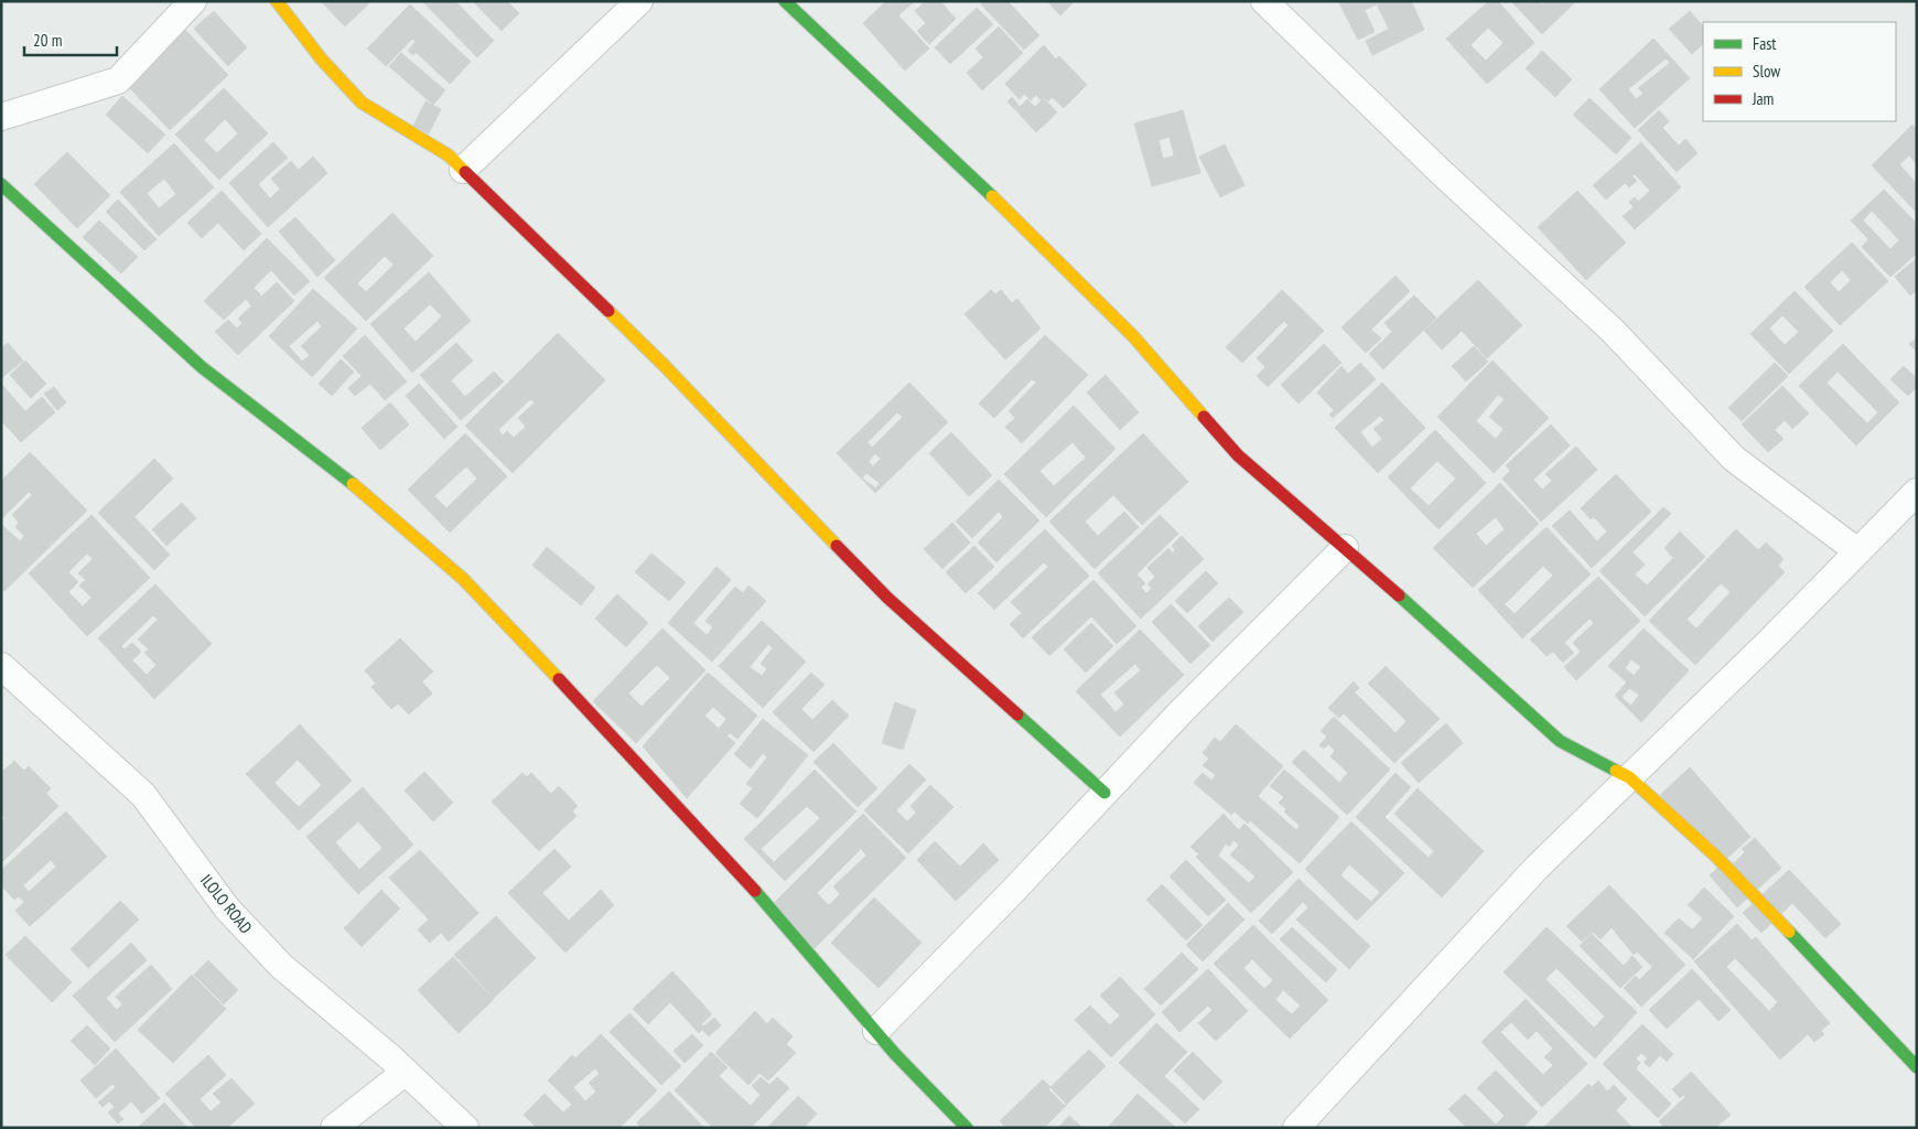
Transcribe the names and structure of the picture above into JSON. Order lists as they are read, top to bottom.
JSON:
{
  "streets": {
    "street": ["ILOLO ROAD"]
  },
  "legend": ["Fast", "Slow", "Jam"],
  "scale_bar": "20 m"
}
